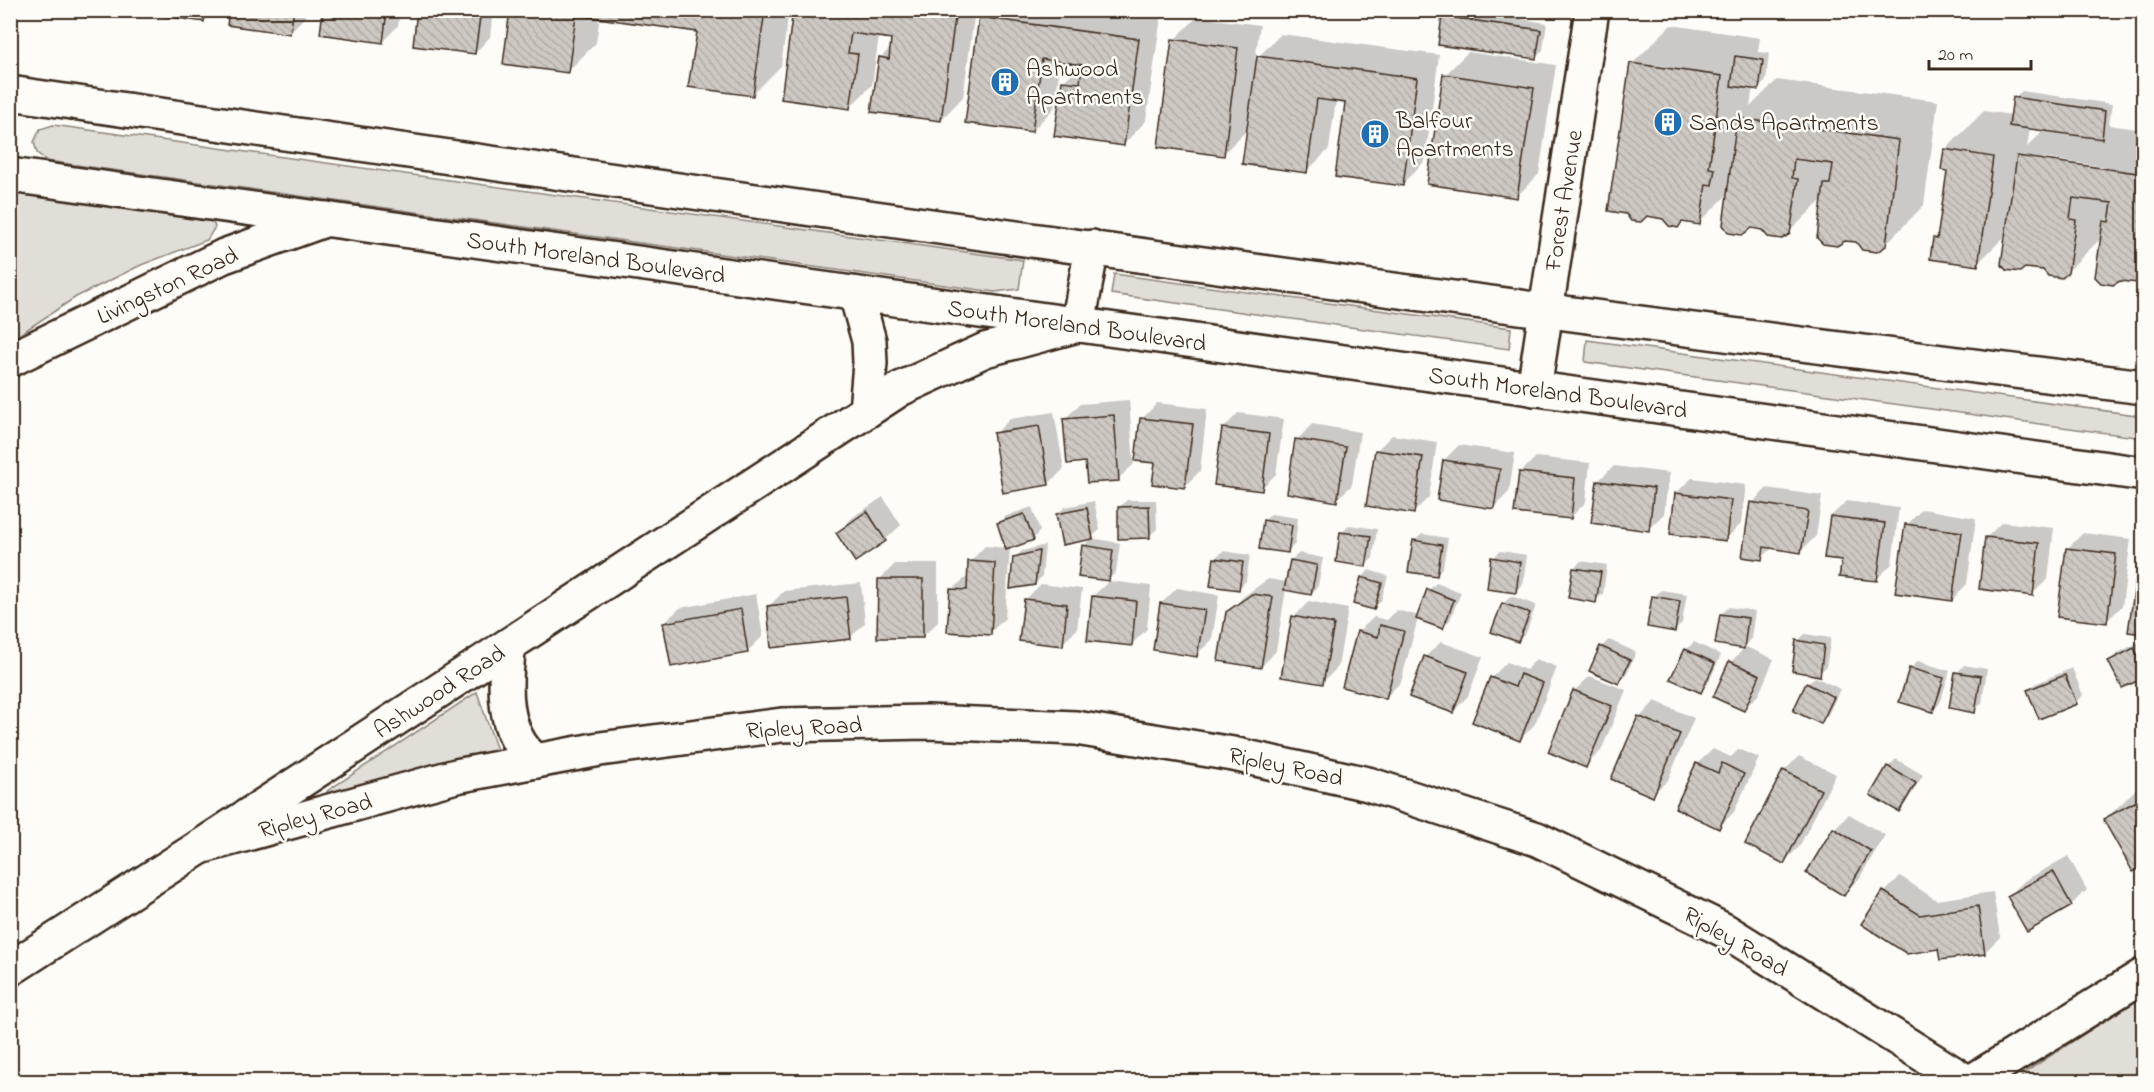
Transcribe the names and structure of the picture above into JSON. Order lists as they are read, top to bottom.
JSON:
{
  "streets": {
    "street": [
      "Forest Avenue",
      "South Moreland Boulevard",
      "Livingston Road",
      "Ashwood Road",
      "Ripley Road"
    ]
  },
  "crossings": [
    ["Forest Avenue", "South Moreland Boulevard"],
    ["South Moreland Boulevard", "Livingston Road"],
    ["South Moreland Boulevard", "Ashwood Road"],
    ["Ashwood Road", "Ripley Road"]
  ],
  "places": {
    "building": ["Ashwood Apartments", "Sands Apartments", "Balfour Apartments"]
  },
  "scale_bar": "20 m"
}
